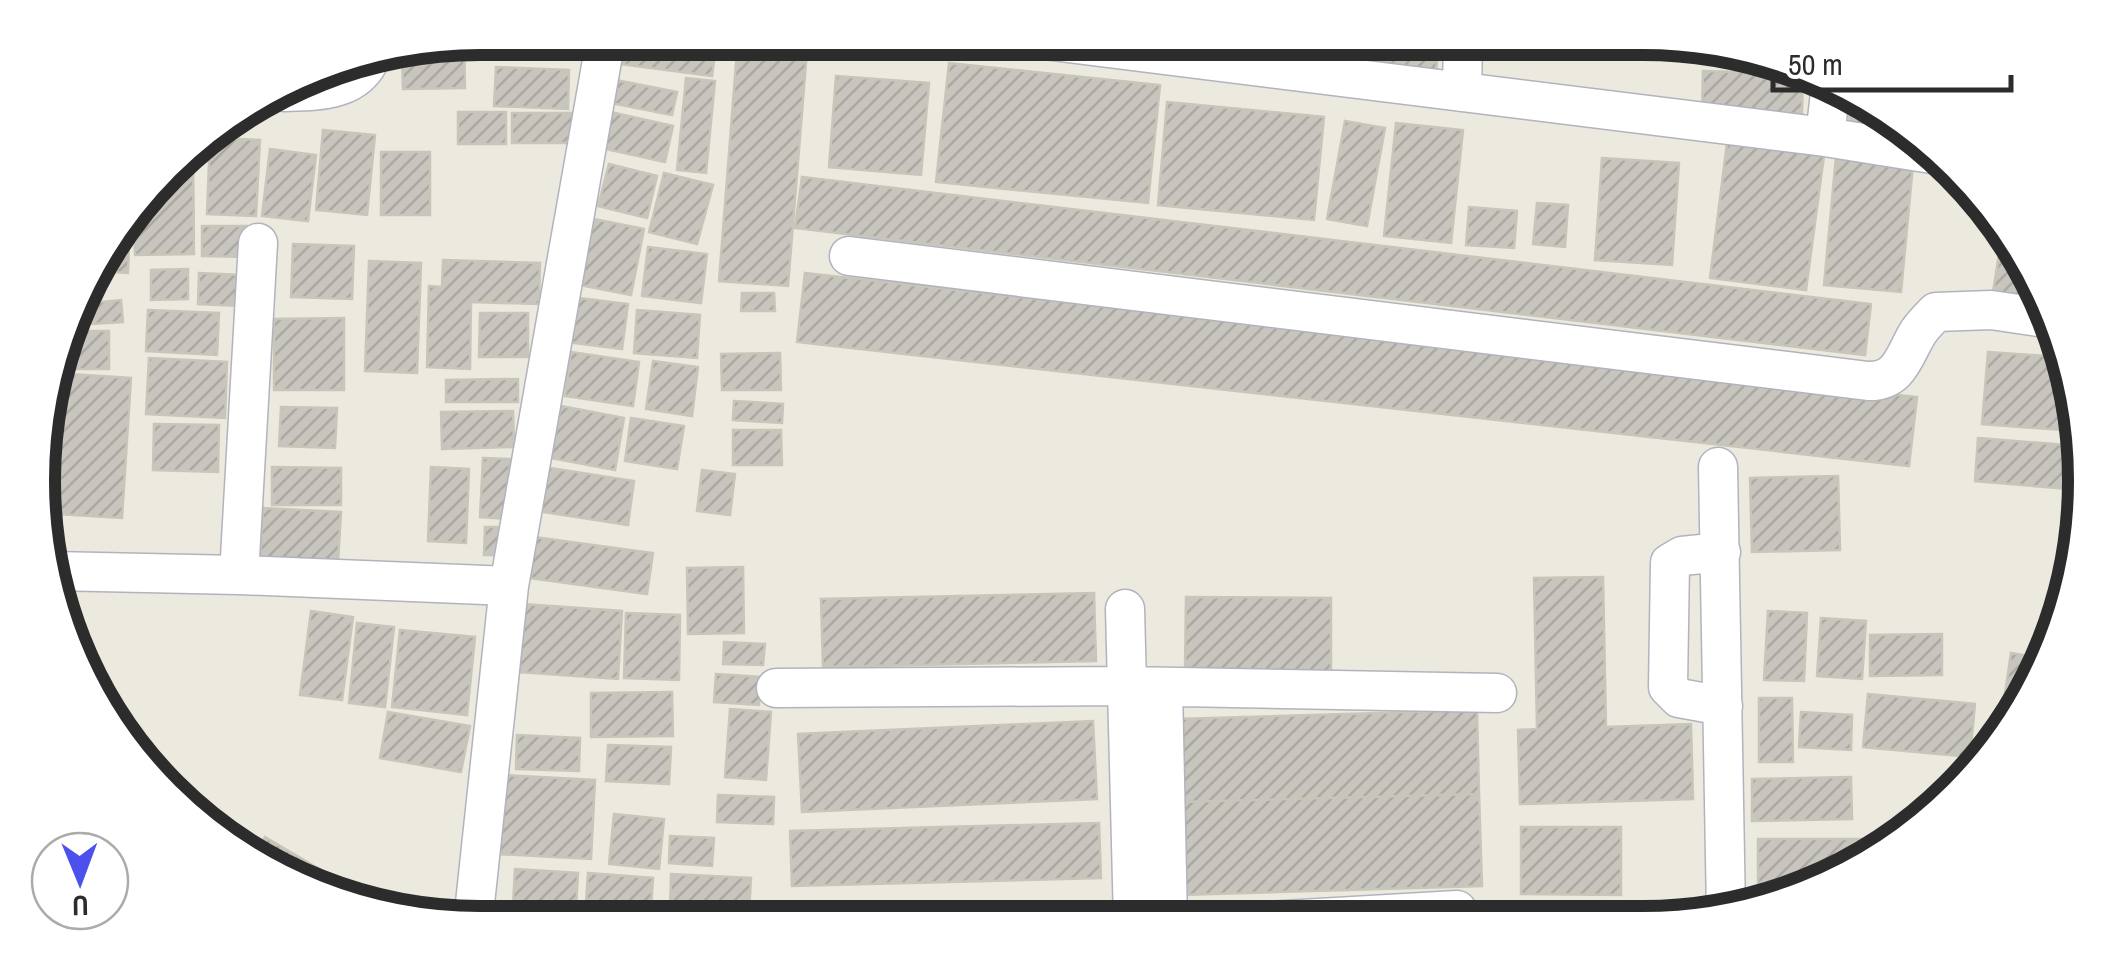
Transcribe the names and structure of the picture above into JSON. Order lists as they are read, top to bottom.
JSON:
{
  "scale_bar": "50 m",
  "north": "bottom"
}
